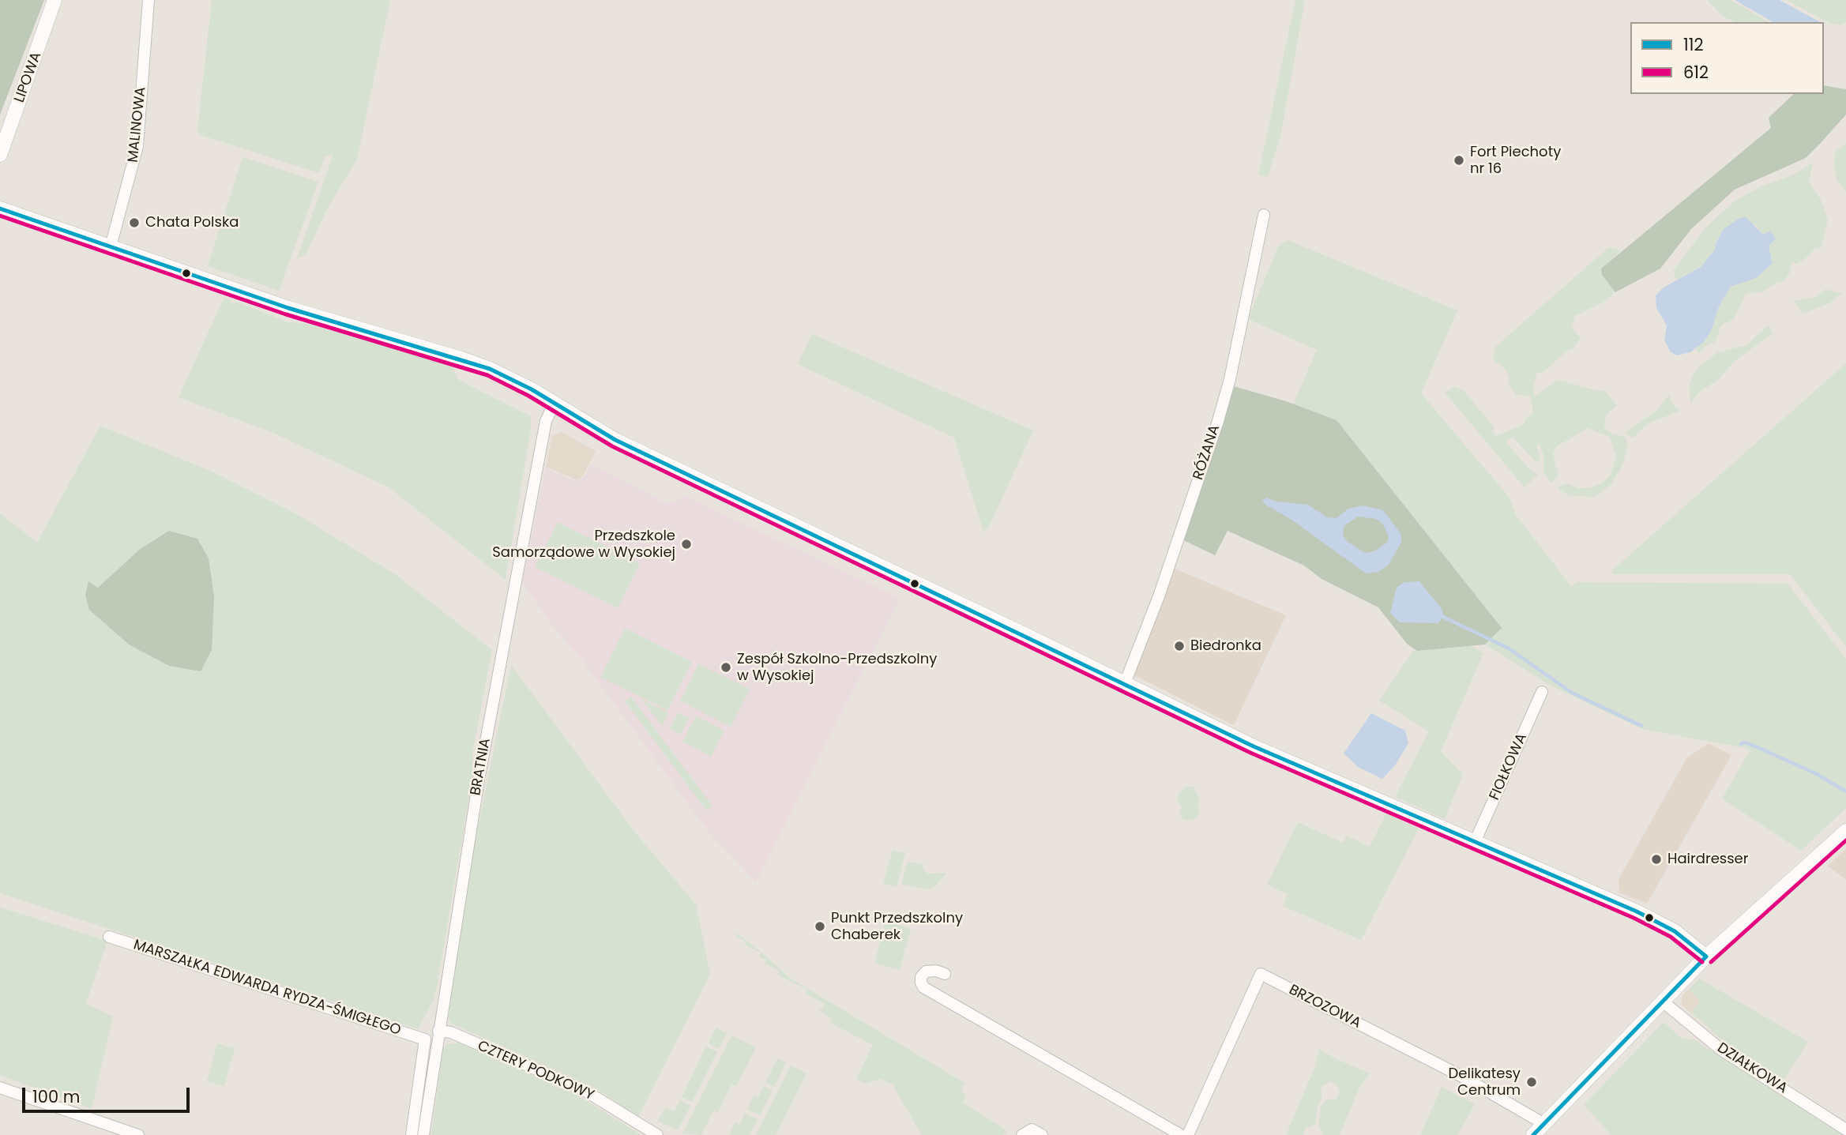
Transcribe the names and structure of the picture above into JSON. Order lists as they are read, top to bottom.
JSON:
{
  "streets": {
    "street": [
      "LIPOWA",
      "MALINOWA",
      "RÓŻANA",
      "BRATNIA",
      "FIOŁKOWA",
      "MARSZAŁKA EDWARDA RYDZA-ŚMIGŁEGO",
      "BRZOZOWA",
      "DZIAŁKOWA",
      "CZTERY PODKOWY"
    ]
  },
  "crossings": [
    ["BRATNIA", "CZTERY PODKOWY"]
  ],
  "places": [
    "Fort Piechoty nr 16",
    "Chata Polska",
    "Przedszkole Samorządowe w Wysokiej",
    "Biedronka",
    "Zespół Szkolno-Przedszkolny w Wysokiej",
    "Hairdresser",
    "Punkt Przedszkolny Chaberek",
    "Delikatesy Centrum"
  ],
  "lines": ["transit line 112", "transit line 612"],
  "legend": ["112", "612"],
  "scale_bar": "100 m"
}
